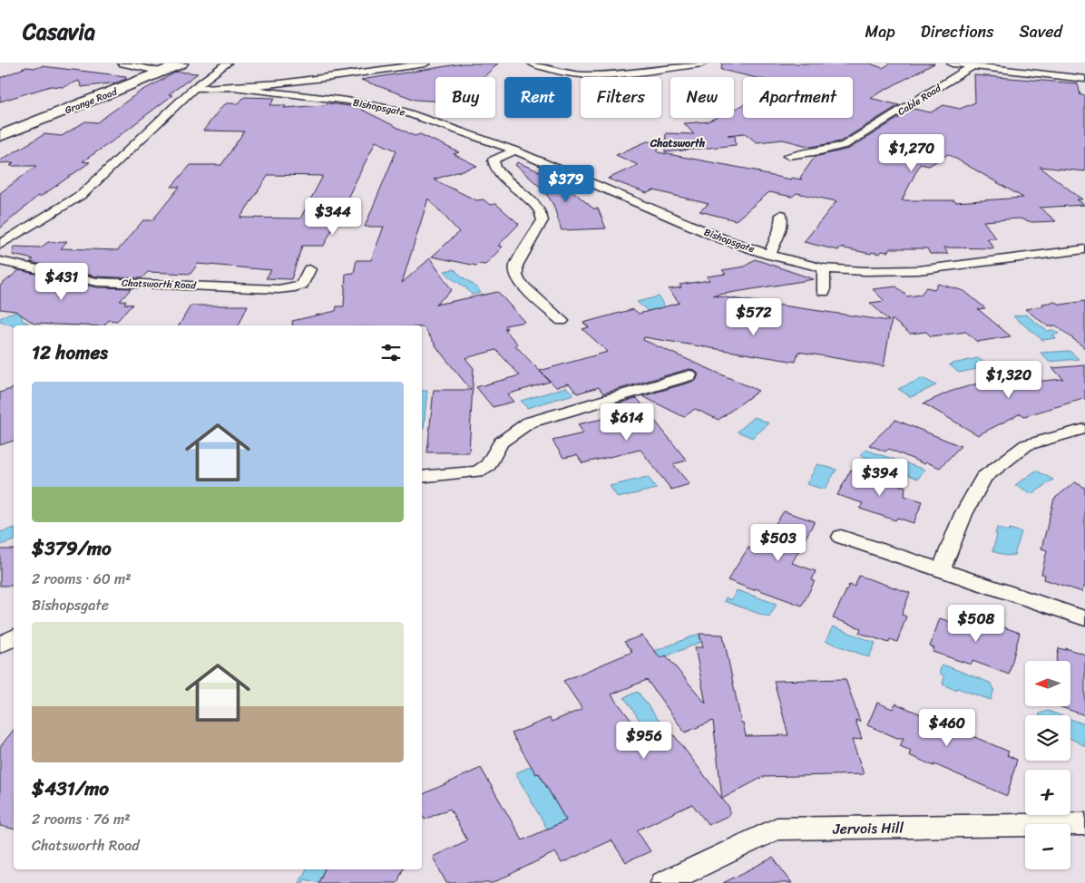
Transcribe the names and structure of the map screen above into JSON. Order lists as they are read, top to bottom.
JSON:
{
  "streets": {
    "main road": ["Grange Road"],
    "street": [
      "Cable Road",
      "Bishopsgate",
      "Chatsworth Road",
      "Jervois Hill"
    ]
  },
  "districts": ["Chatsworth"],
  "north": "left",
  "page": {
    "header": "Casavia",
    "nav": ["Map", "Directions", "Saved"],
    "chip": [
      "Buy",
      "Rent",
      "Filters",
      "New",
      "Apartment"
    ],
    "price": [
      "$1,270",
      "$379",
      "$344",
      "$431",
      "$572",
      "$1,320",
      "$614",
      "$394",
      "$503",
      "$508",
      "$460",
      "$956"
    ],
    "heading": "12 homes",
    "list": [
      {
        "name": "$379/mo",
        "note": "2 rooms · 60 m² · Bishopsgate"
      },
      {
        "name": "$431/mo",
        "note": "2 rooms · 76 m² · Chatsworth Road"
      }
    ],
    "map_buttons": ["+", "−"]
  }
}
